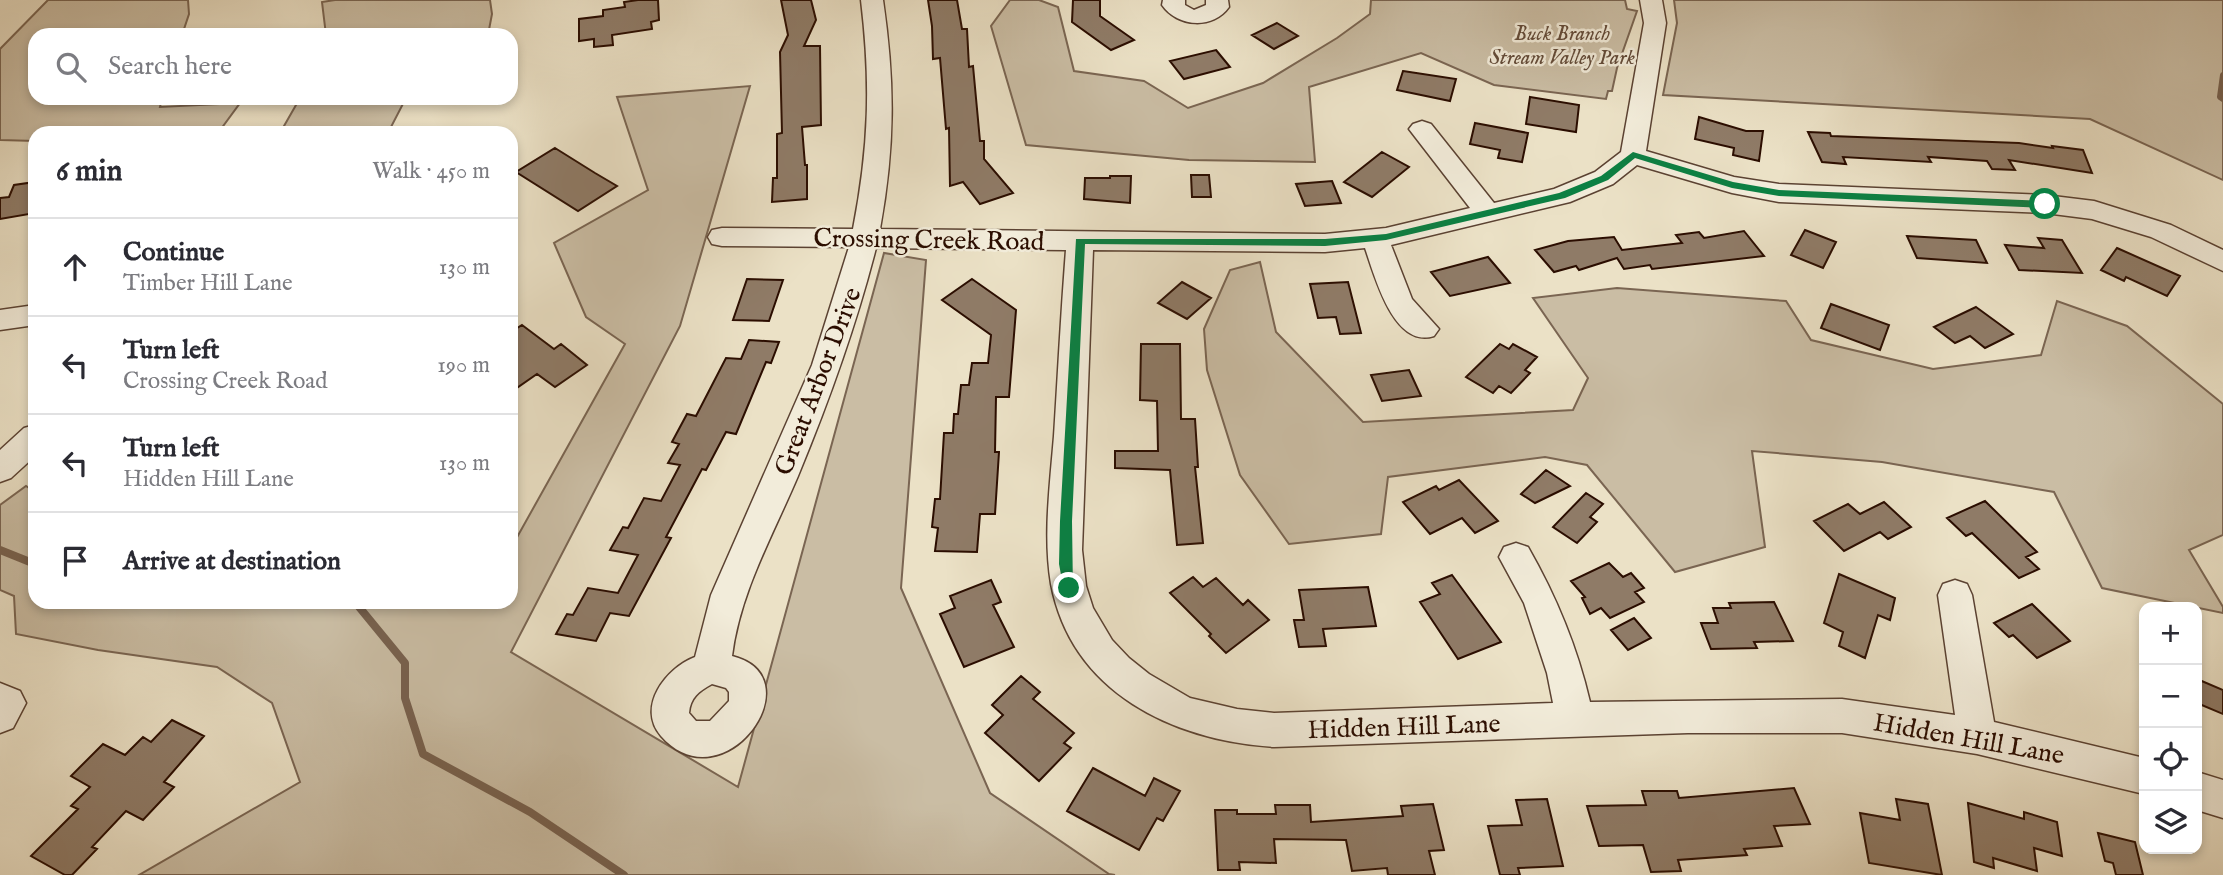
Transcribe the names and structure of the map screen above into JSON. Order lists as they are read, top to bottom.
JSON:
{
  "streets": {
    "street": ["Crossing Creek Road", "Great Arbor Drive", "Hidden Hill Lane"]
  },
  "crossings": [
    ["Crossing Creek Road", "Great Arbor Drive"],
    ["Crossing Creek Road", "Hidden Hill Lane"]
  ],
  "parks": ["Buck Branch Stream Valley Park"],
  "page": {
    "search": "Search here",
    "heading": ["6 min", "Walk · 450 m"],
    "list": [
      ["Continue", "Timber Hill Lane", "130 m"],
      ["Turn left", "Crossing Creek Road", "190 m"],
      ["Turn left", "Hidden Hill Lane", "130 m"],
      "Arrive at destination"
    ],
    "map_buttons": ["+", "−"]
  }
}
